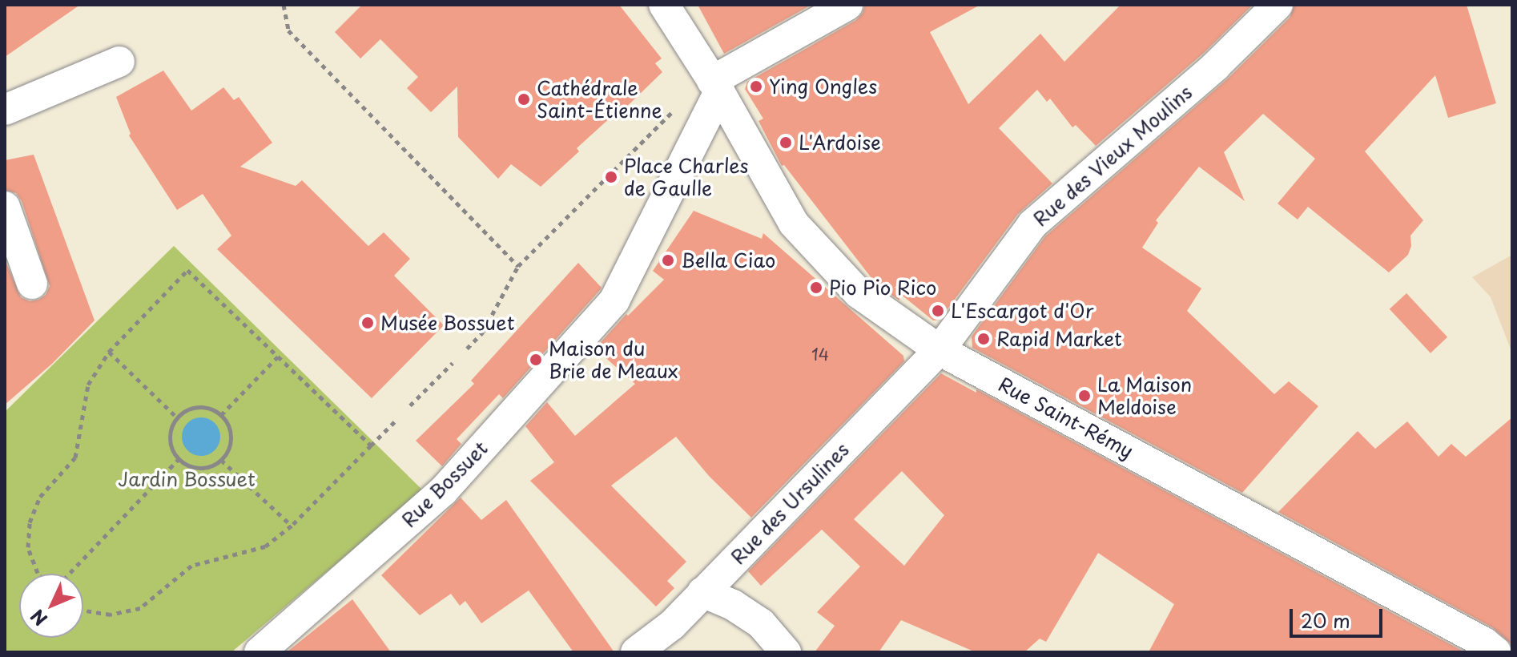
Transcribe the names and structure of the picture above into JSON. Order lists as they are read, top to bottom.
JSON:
{
  "streets": {
    "street": [
      "Rue des Vieux Moulins",
      "Rue Saint-Rémy",
      "Rue Bossuet",
      "Rue des Ursulines"
    ]
  },
  "crossings": [
    ["Rue des Vieux Moulins", "Rue Saint-Rémy"],
    ["Rue des Vieux Moulins", "Rue des Ursulines"],
    ["Rue Saint-Rémy", "Rue Bossuet"],
    ["Rue Saint-Rémy", "Rue des Ursulines"]
  ],
  "parks": ["Jardin Bossuet"],
  "places": [
    "Ying Ongles",
    "Cathédrale Saint-Étienne",
    "L'Ardoise",
    "Place Charles de Gaulle",
    "Bella Ciao",
    "Pio Pio Rico",
    "L'Escargot d'Or",
    "Musée Bossuet",
    "Rapid Market",
    "Maison du Brie de Meaux",
    "La Maison Meldoise"
  ],
  "house_numbers": ["14"],
  "scale_bar": "20 m",
  "north": "bottom left"
}
